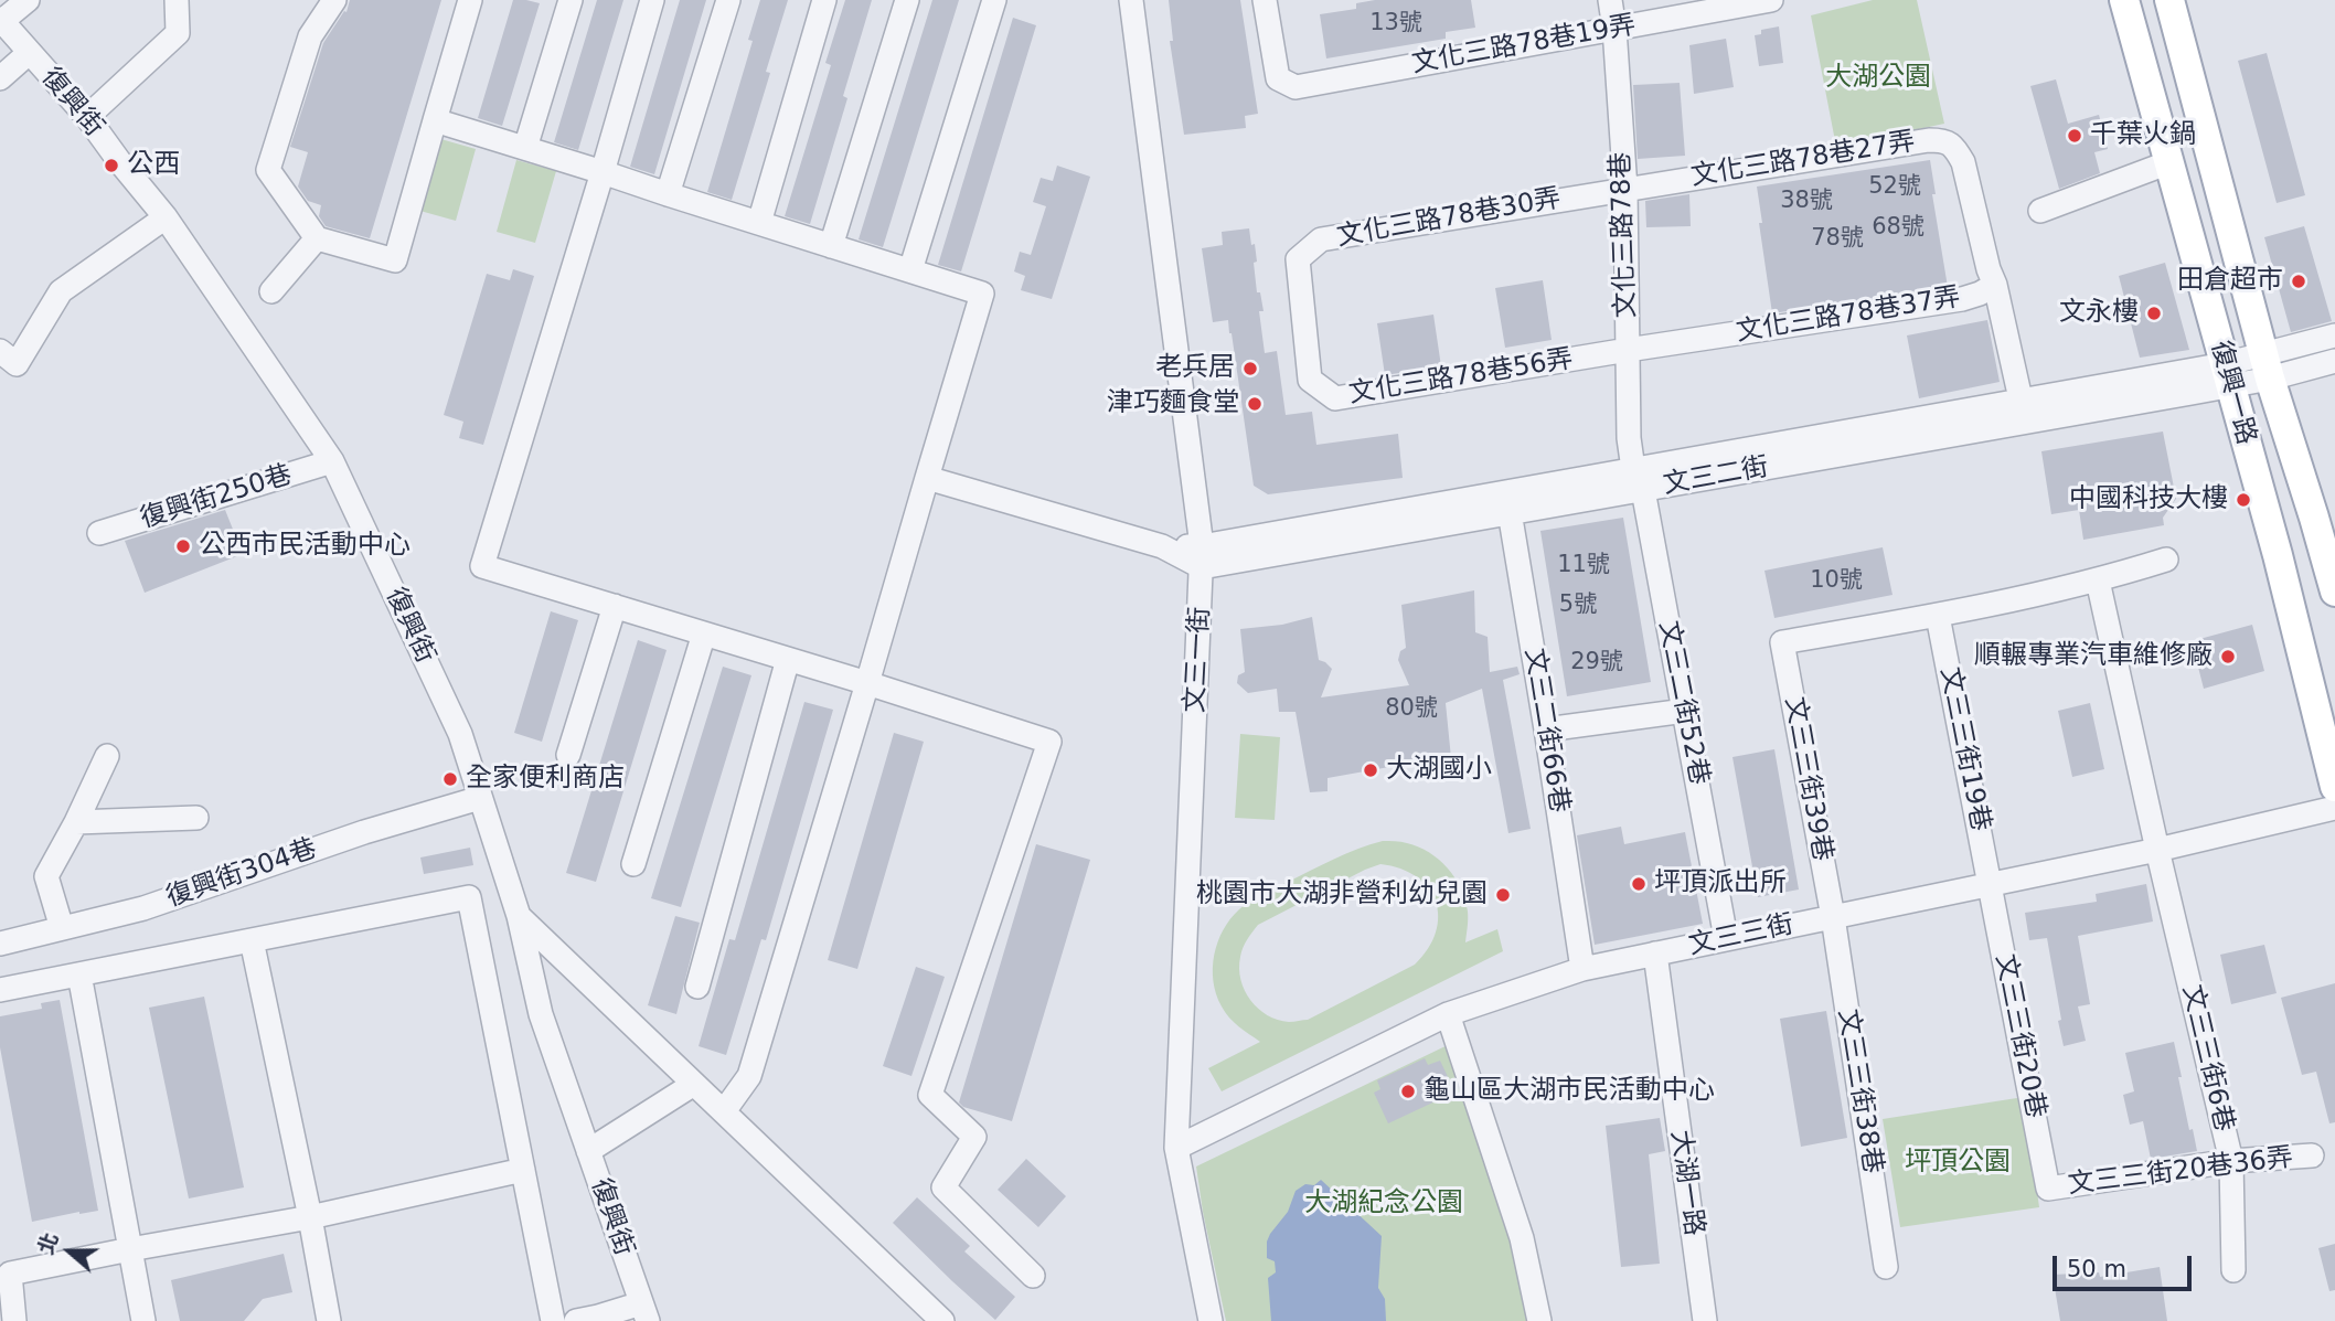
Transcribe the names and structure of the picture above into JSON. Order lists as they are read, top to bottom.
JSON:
{
  "streets": {
    "main road": ["復興一路"],
    "street": [
      "文化三路78巷19弄",
      "復興街",
      "文化三路78巷27弄",
      "文化三路78巷30弄",
      "文化三路78巷",
      "文化三路78巷37弄",
      "文化三路78巷56弄",
      "文三二街",
      "復興街250巷",
      "文三一街",
      "文三二街52巷",
      "文三二街66巷",
      "文三三街19巷",
      "文三三街39巷",
      "復興街304巷",
      "文三三街",
      "文三三街20巷",
      "文三三街6巷",
      "文三三街38巷",
      "文三三街20巷36弄",
      "大湖一路"
    ]
  },
  "crossings": [
    ["文化三路78巷19弄", "文化三路78巷"],
    ["復興街", "復興街250巷"],
    ["復興街", "復興街304巷"],
    ["文化三路78巷27弄", "文化三路78巷30弄"],
    ["文化三路78巷27弄", "文化三路78巷"],
    ["文化三路78巷27弄", "文化三路78巷37弄"],
    ["文化三路78巷30弄", "文化三路78巷"],
    ["文化三路78巷30弄", "文化三路78巷56弄"],
    ["文化三路78巷", "文化三路78巷37弄"],
    ["文化三路78巷", "文化三路78巷56弄"],
    ["文化三路78巷", "文三二街"],
    ["文化三路78巷", "文三二街52巷"],
    ["文化三路78巷37弄", "文化三路78巷56弄"],
    ["復興一路", "文三二街"],
    ["文三二街", "文三一街"],
    ["文三二街", "文三二街52巷"],
    ["文三二街", "文三二街66巷"],
    ["文三一街", "文三三街"],
    ["文三二街52巷", "文三三街"],
    ["文三二街66巷", "文三三街"],
    ["文三三街19巷", "文三三街39巷"],
    ["文三三街19巷", "文三三街"],
    ["文三三街19巷", "文三三街20巷"],
    ["文三三街39巷", "文三三街"],
    ["文三三街39巷", "文三三街38巷"],
    ["文三三街", "文三三街20巷"],
    ["文三三街", "文三三街6巷"],
    ["文三三街", "文三三街38巷"],
    ["文三三街", "大湖一路"],
    ["文三三街20巷", "文三三街20巷36弄"],
    ["文三三街6巷", "文三三街20巷36弄"]
  ],
  "parks": ["大湖公園", "坪頂公園", "大湖紀念公園"],
  "places": [
    "千葉火鍋",
    "公西",
    "田倉超市",
    "文永樓",
    "老兵居",
    "津巧麵食堂",
    "中國科技大樓",
    "公西市民活動中心",
    "順輾專業汽車維修廠",
    "大湖國小",
    "全家便利商店",
    "坪頂派出所",
    "桃園市大湖非營利幼兒園",
    "龜山區大湖市民活動中心"
  ],
  "house_numbers": [
    "13號",
    "52號",
    "38號",
    "68號",
    "78號",
    "11號",
    "10號",
    "5號",
    "29號",
    "80號"
  ],
  "scale_bar": "50 m",
  "north": "left"
}
